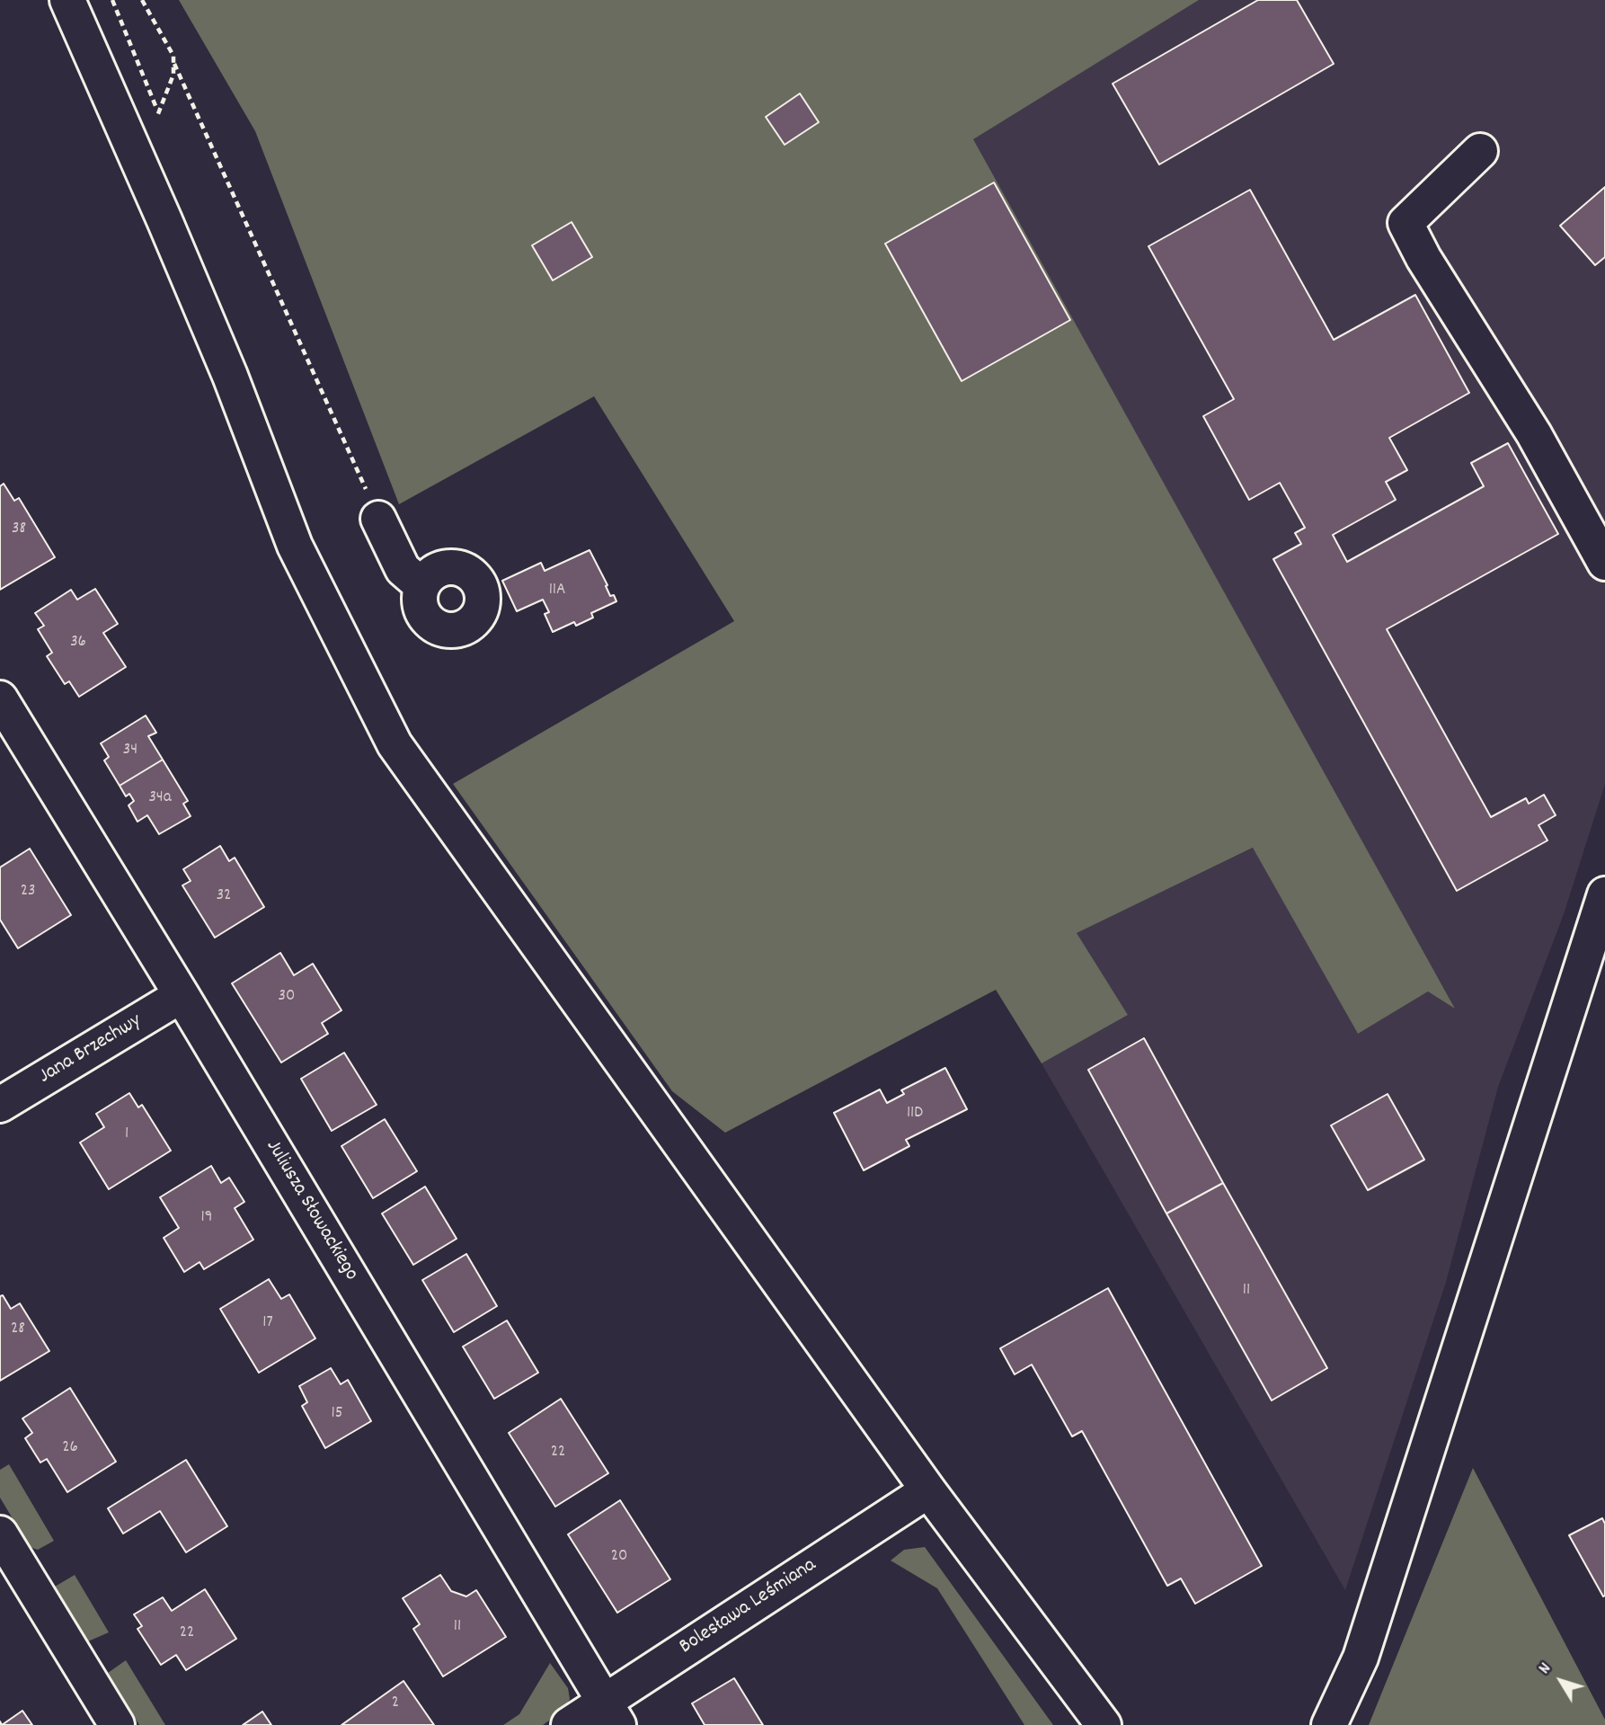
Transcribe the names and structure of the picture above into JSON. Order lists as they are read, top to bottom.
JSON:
{
  "streets": {
    "street": ["Jana Brzechwy", "Juliusza Słowackiego", "Bolesława Leśmiana"]
  },
  "crossings": [
    ["Jana Brzechwy", "Juliusza Słowackiego"],
    ["Juliusza Słowackiego", "Bolesława Leśmiana"]
  ],
  "house_numbers": [
    "38",
    "11A",
    "36",
    "34",
    "34a",
    "23",
    "32",
    "30",
    "11D",
    "1",
    "19",
    "11",
    "17",
    "28",
    "15",
    "26",
    "22",
    "20",
    "11",
    "22",
    "2"
  ],
  "north": "top left"
}
